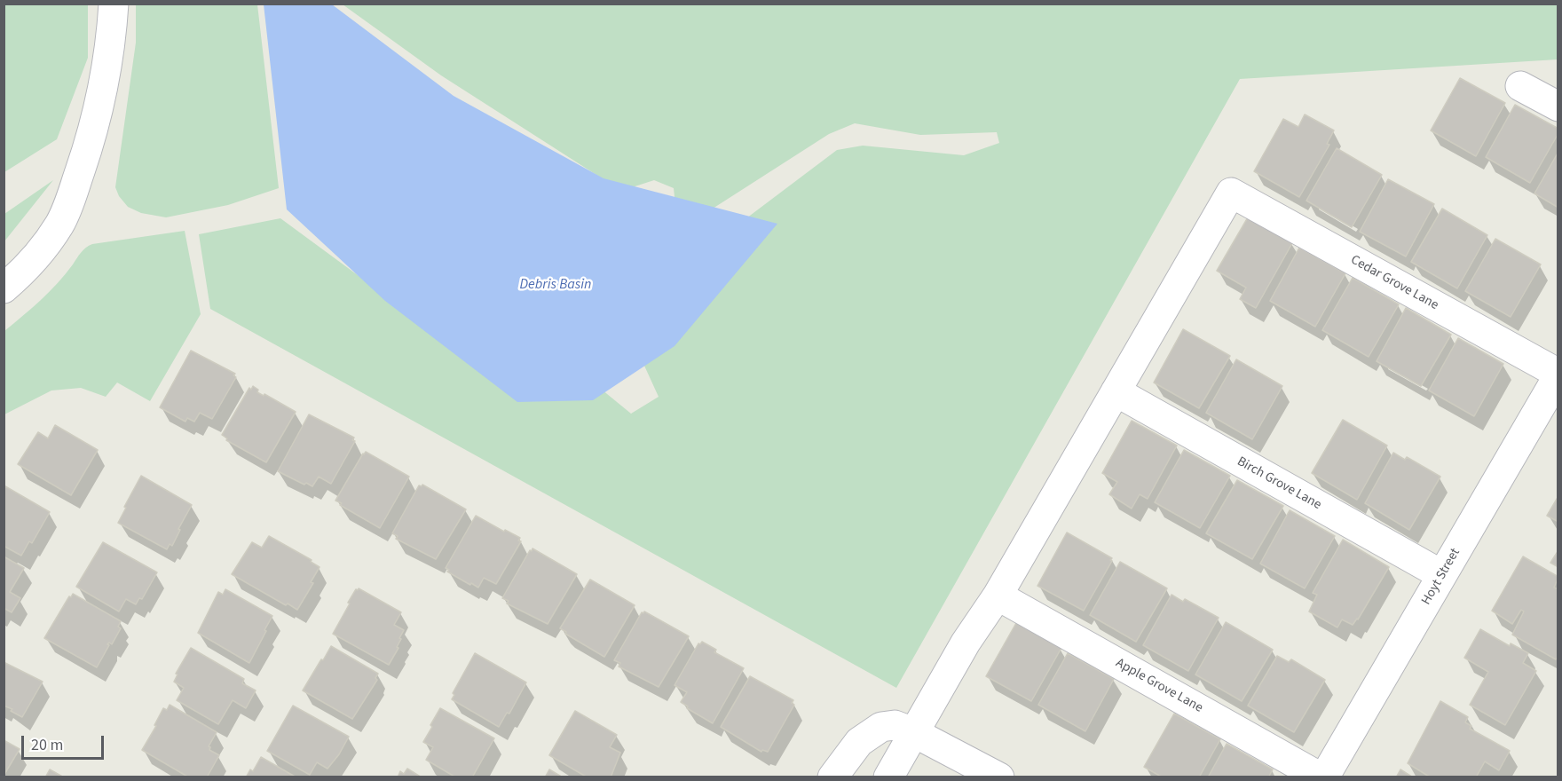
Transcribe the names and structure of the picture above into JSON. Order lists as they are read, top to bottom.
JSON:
{
  "streets": {
    "street": [
      "Cedar Grove Lane",
      "Birch Grove Lane",
      "Hoyt Street",
      "Apple Grove Lane"
    ]
  },
  "crossings": [
    ["Cedar Grove Lane", "Birch Grove Lane"],
    ["Cedar Grove Lane", "Hoyt Street"],
    ["Birch Grove Lane", "Hoyt Street"],
    ["Hoyt Street", "Apple Grove Lane"]
  ],
  "water": ["Debris Basin"],
  "scale_bar": "20 m"
}
